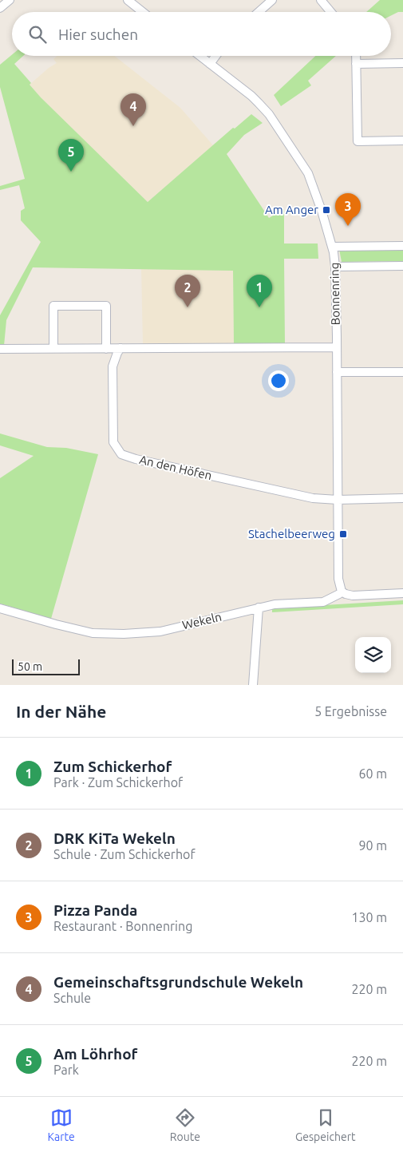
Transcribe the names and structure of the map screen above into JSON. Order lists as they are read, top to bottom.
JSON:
{
  "streets": {
    "street": ["Bonnenring", "An den Höfen", "Wekeln"]
  },
  "crossings": [
    ["Bonnenring", "An den Höfen"],
    ["Bonnenring", "Wekeln"]
  ],
  "places": {
    "transit": ["Am Anger", "Stachelbeerweg"]
  },
  "scale_bar": "50 m",
  "page": {
    "search": "Hier suchen",
    "pins": [
      "4",
      "5",
      "3",
      "1",
      "2"
    ],
    "scale": "50 m",
    "heading": ["In der Nähe", "5 Ergebnisse"],
    "list": [
      {
        "mark": "1",
        "name": "Zum Schickerhof",
        "note": "Park · Zum Schickerhof",
        "value": "60 m"
      },
      {
        "mark": "2",
        "name": "DRK KiTa Wekeln",
        "note": "Schule · Zum Schickerhof",
        "value": "90 m"
      },
      {
        "mark": "3",
        "name": "Pizza Panda",
        "note": "Restaurant · Bonnenring",
        "value": "130 m"
      },
      {
        "mark": "4",
        "name": "Gemeinschaftsgrundschule Wekeln",
        "note": "Schule",
        "value": "220 m"
      },
      {
        "mark": "5",
        "name": "Am Löhrhof",
        "note": "Park",
        "value": "220 m"
      }
    ],
    "nav": ["Karte", "Route", "Gespeichert"]
  }
}
